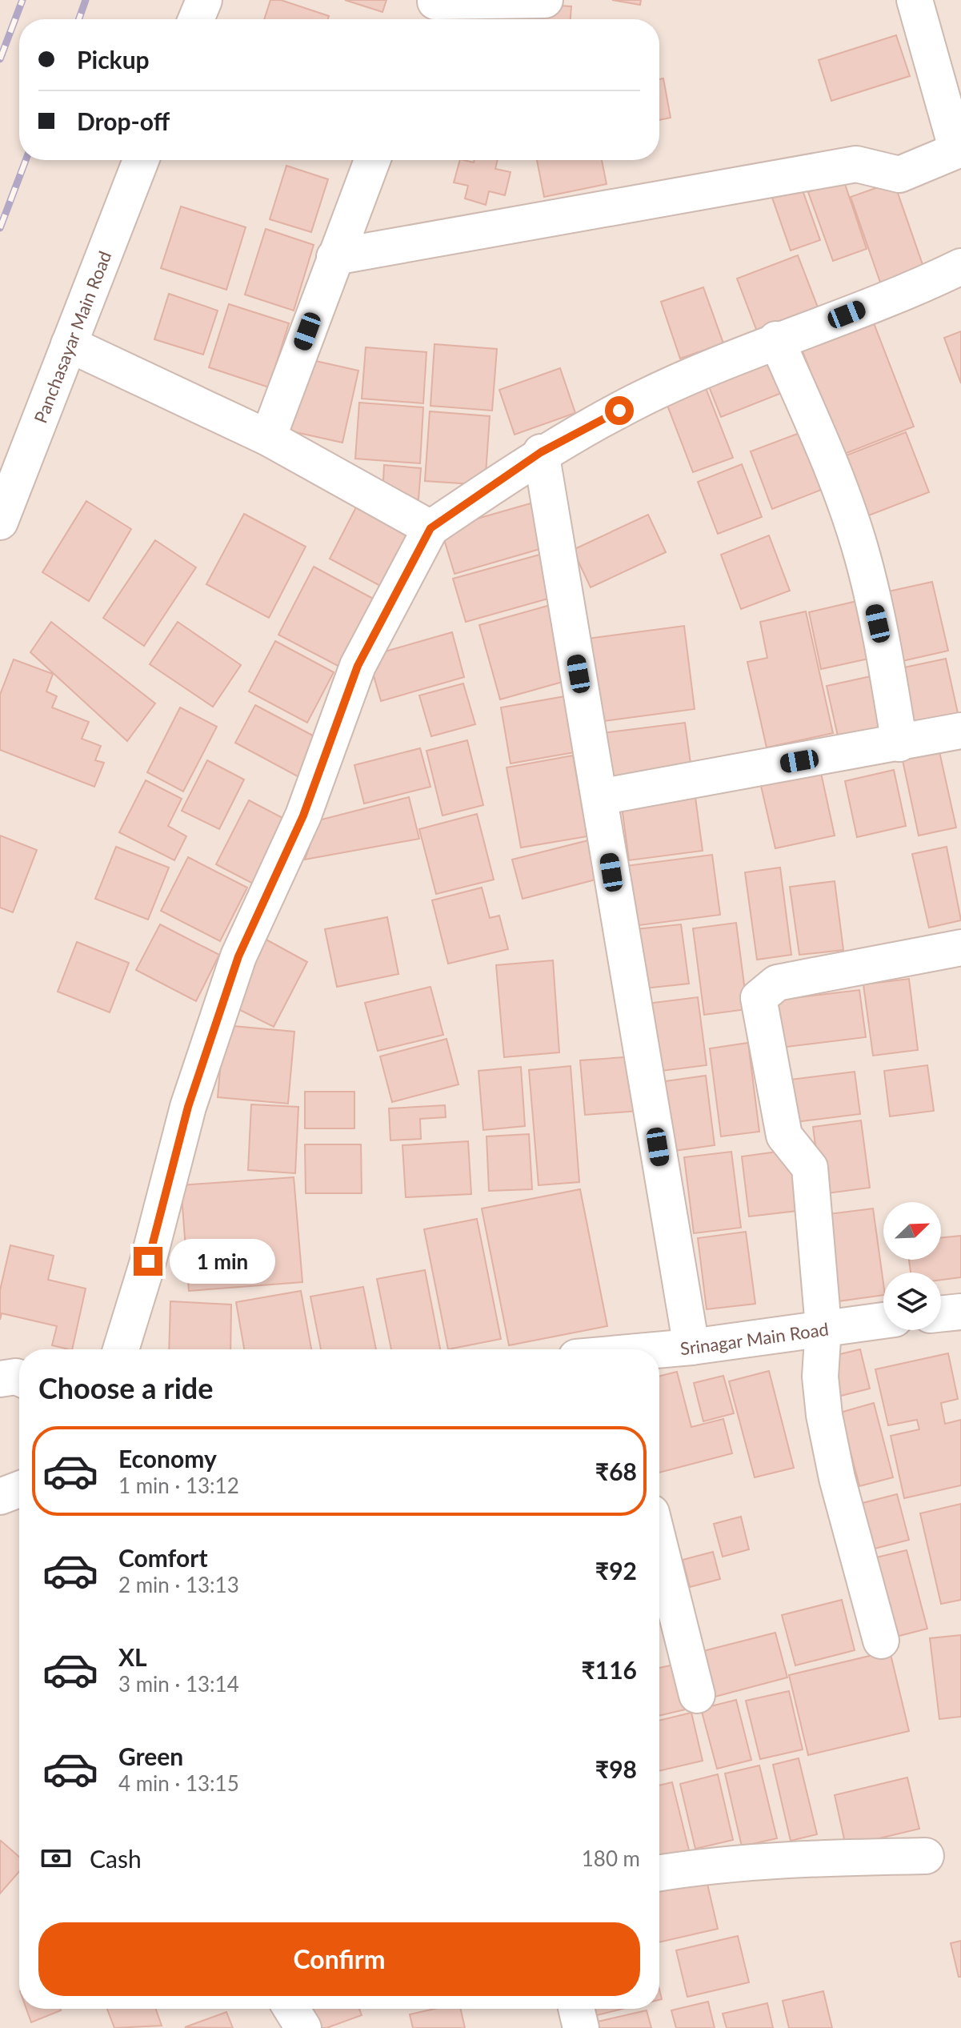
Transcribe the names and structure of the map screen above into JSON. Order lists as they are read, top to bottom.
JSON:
{
  "streets": {
    "street": ["Panchasayar Main Road", "Srinagar Main Road"]
  },
  "north": "top right",
  "page": {
    "banner": ["Pickup", "Drop-off"],
    "bubble": "1 min",
    "heading": "Choose a ride",
    "list": [
      {
        "name": "Economy",
        "note": "1 min · 13:12",
        "value": "₹68"
      },
      {
        "name": "Comfort",
        "note": "2 min · 13:13",
        "value": "₹92"
      },
      {
        "name": "XL",
        "note": "3 min · 13:14",
        "value": "₹116"
      },
      {
        "name": "Green",
        "note": "4 min · 13:15",
        "value": "₹98"
      }
    ],
    "pay": ["Cash", "180 m"],
    "buttons": "Confirm"
  }
}
